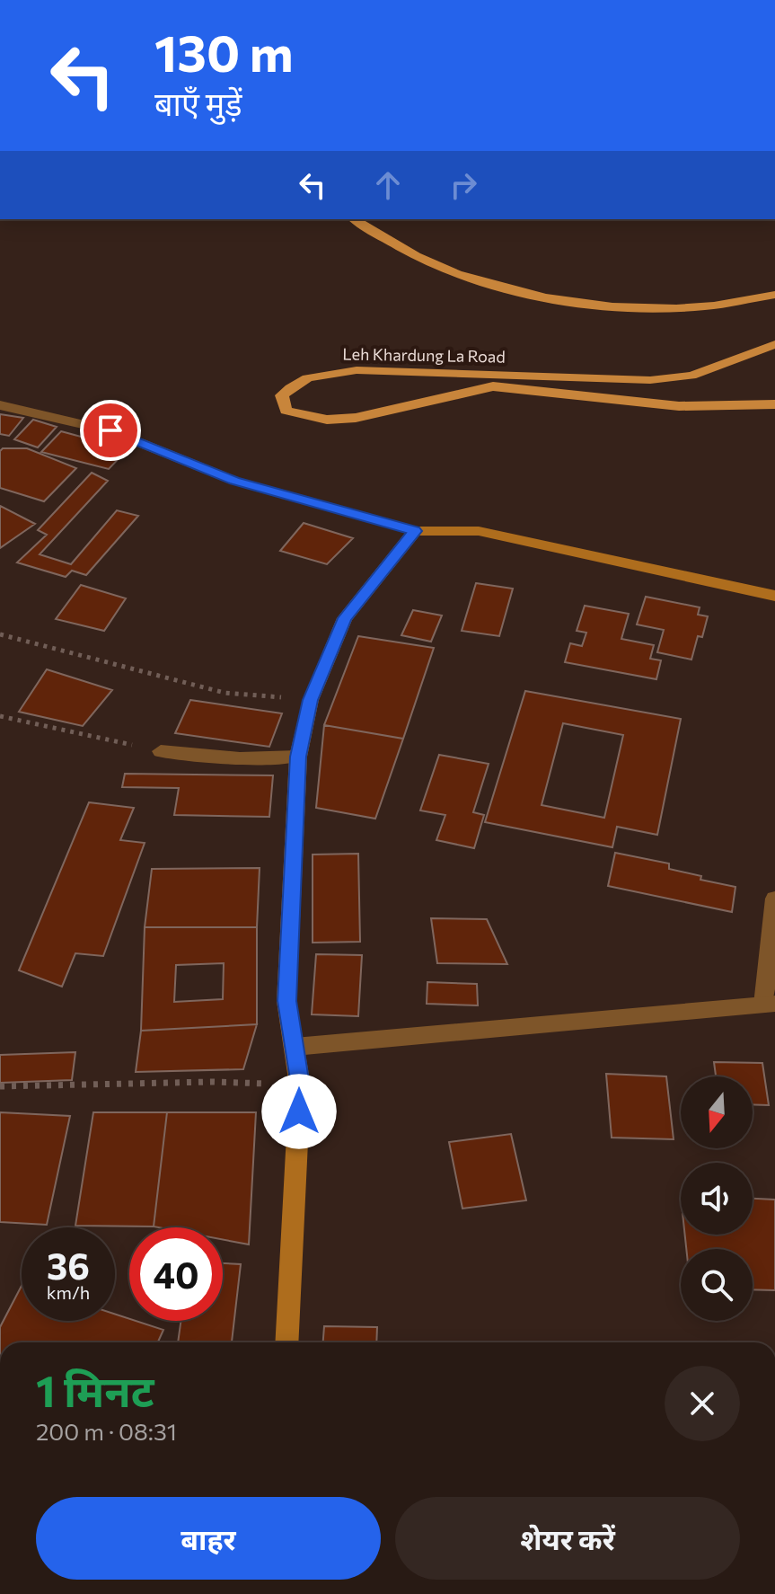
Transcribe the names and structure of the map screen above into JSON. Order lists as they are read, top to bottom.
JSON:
{
  "streets": {
    "main road": ["Leh Khardung La Road"]
  },
  "north": "bottom",
  "page": {
    "turn": ["130 m", "बाएँ मुड़ें"],
    "speed": "36 km/h",
    "limit": "40",
    "heading": ["1 मिनट", "200 m · 08:31"],
    "buttons": ["बाहर", "शेयर करें"]
  }
}
